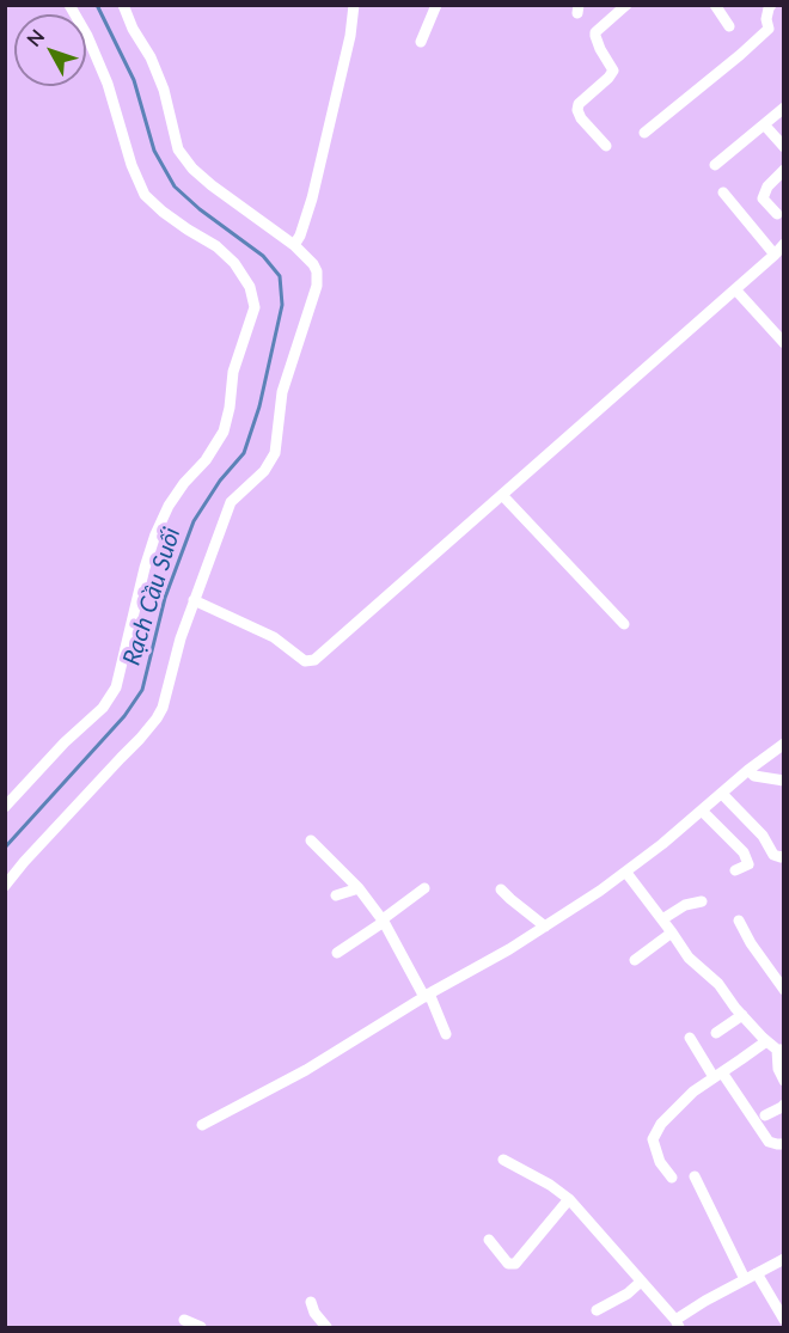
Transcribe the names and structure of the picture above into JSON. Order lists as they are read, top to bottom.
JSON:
{
  "water": ["Rạch Cầu Suối"],
  "north": "top left"
}
